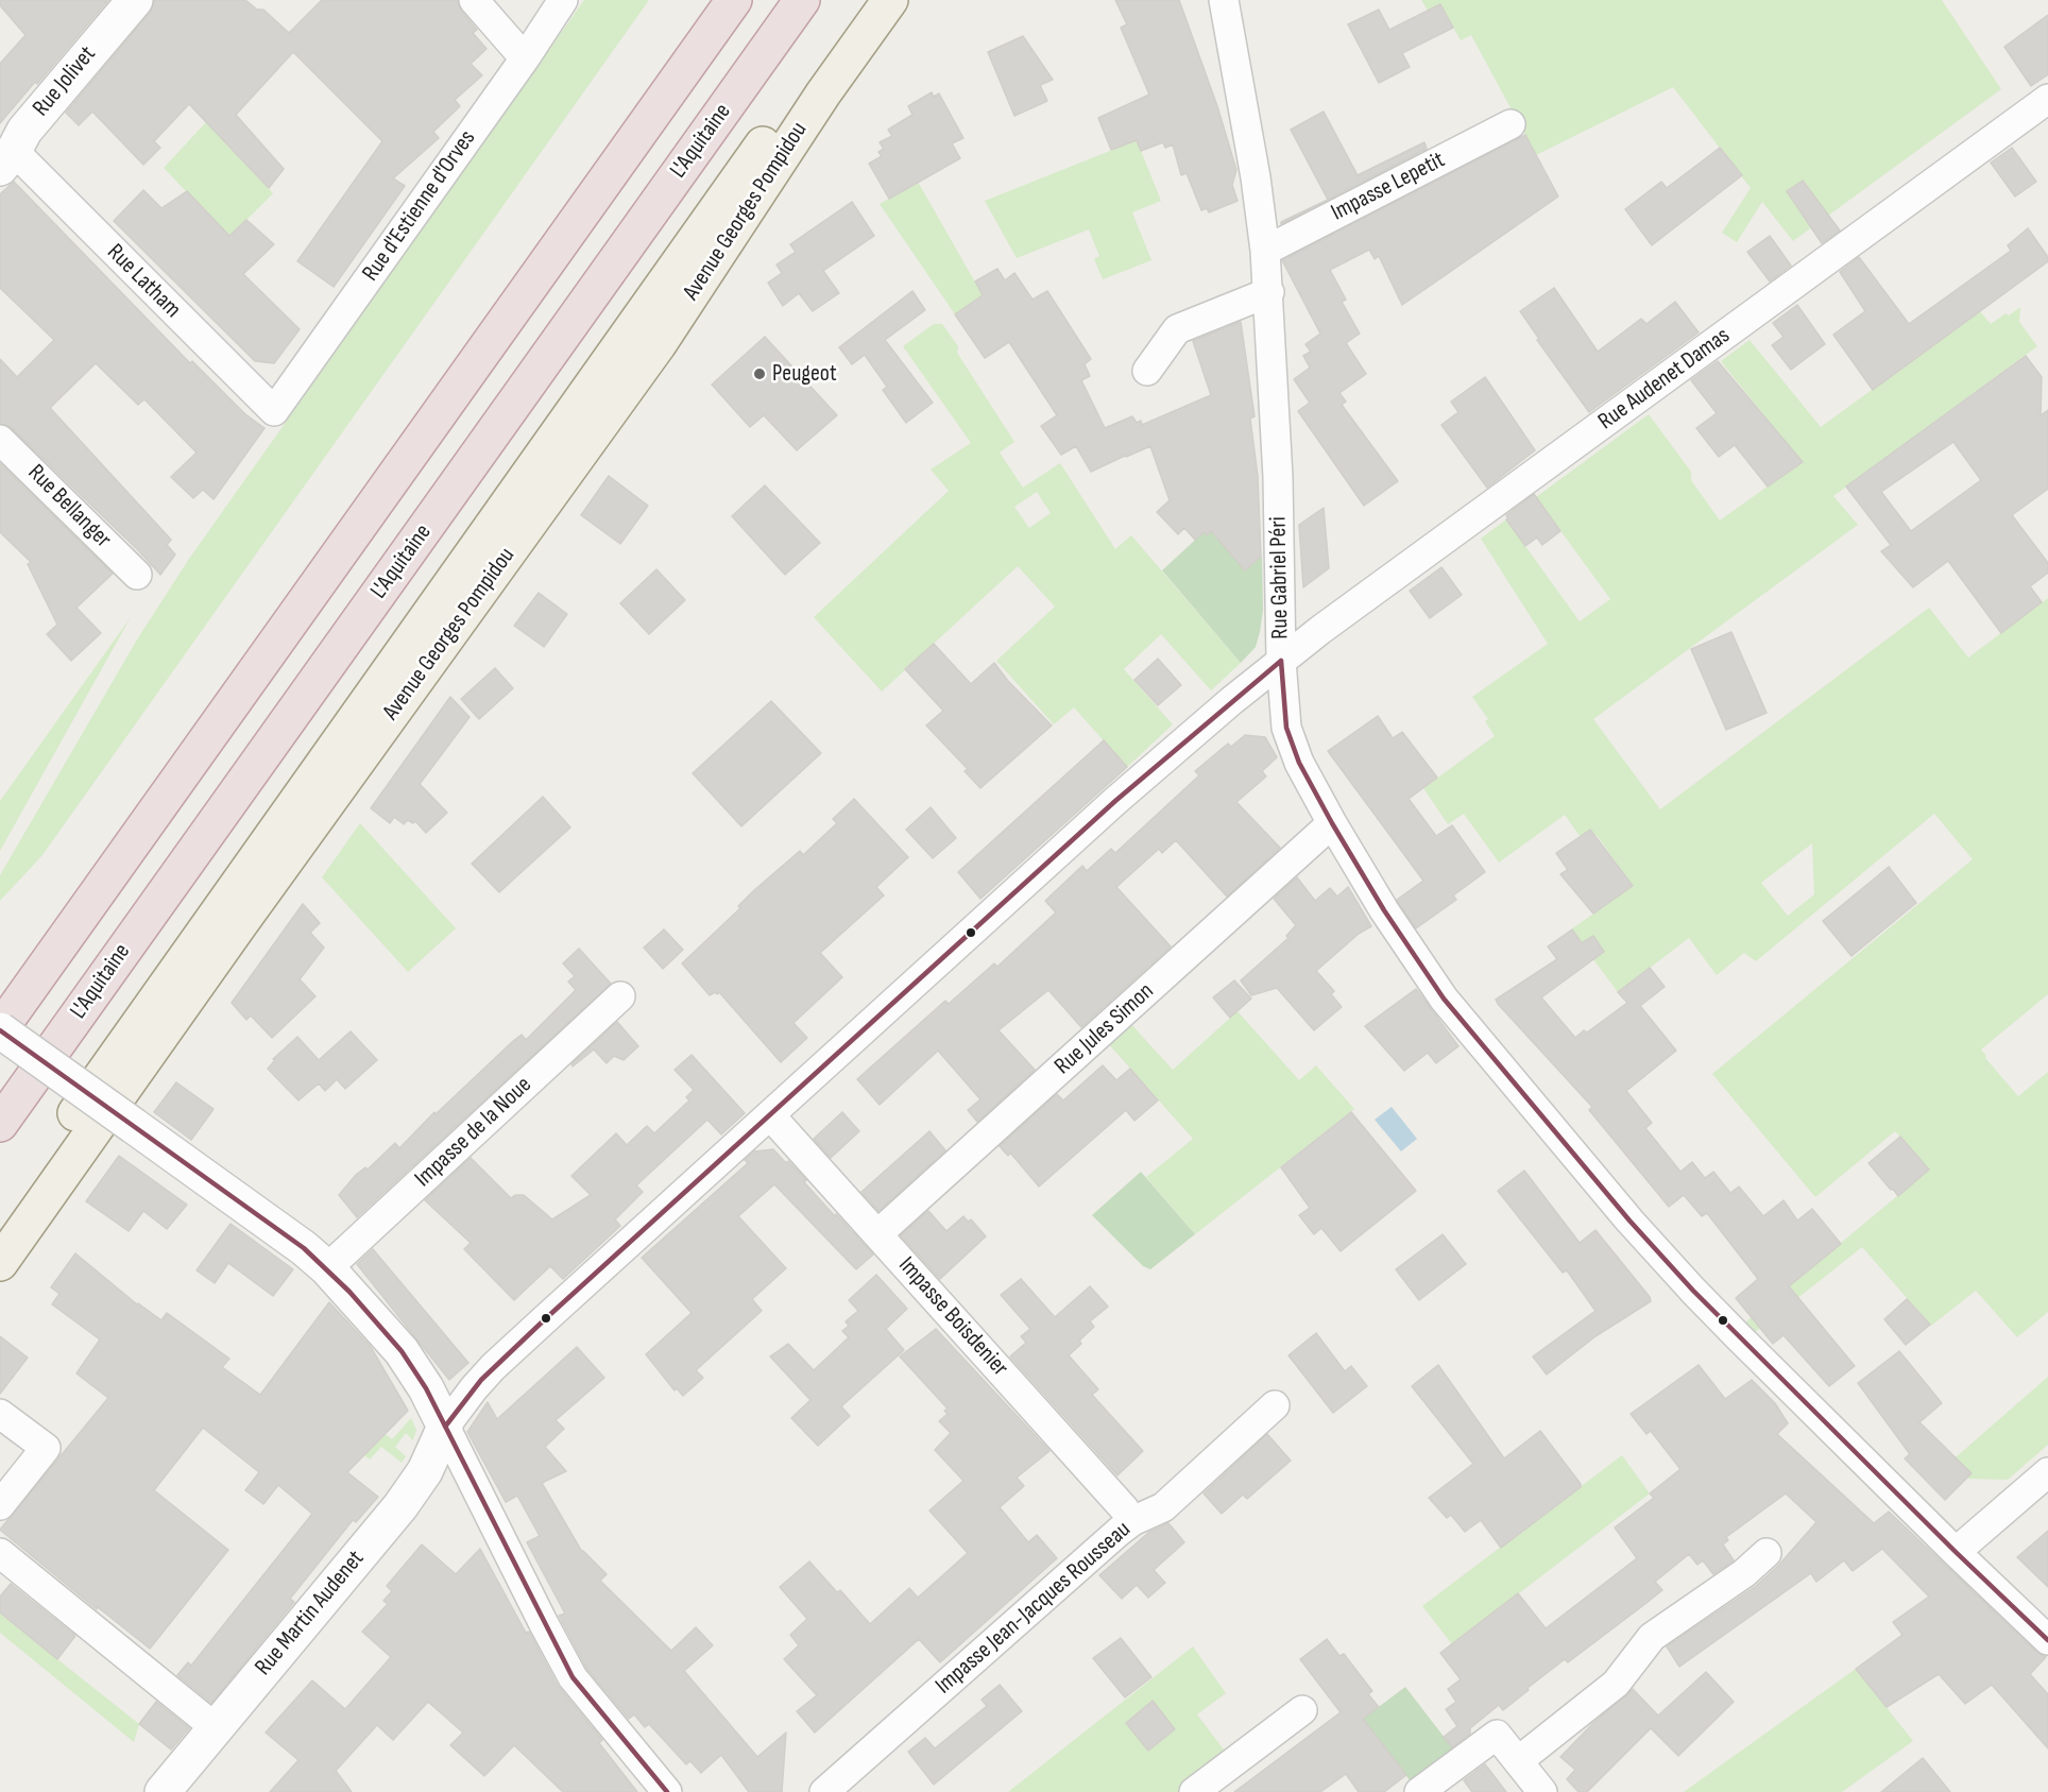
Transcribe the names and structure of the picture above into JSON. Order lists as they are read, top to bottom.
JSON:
{
  "streets": {
    "highway": ["L'Aquitaine"],
    "main road": ["Avenue Georges Pompidou"],
    "street": [
      "Rue Jolivet",
      "Impasse Lepetit",
      "Rue d'Estienne d'Orves",
      "Rue Latham",
      "Rue Audenet Damas",
      "Rue Bellanger",
      "Rue Gabriel Péri",
      "Rue Jules Simon",
      "Impasse de la Noue",
      "Impasse Boisdenier",
      "Impasse Jean-Jacques Rousseau",
      "Rue Martin Audenet"
    ]
  },
  "crossings": [
    ["Rue Jolivet", "Rue Latham"],
    ["Impasse Lepetit", "Rue Gabriel Péri"],
    ["Rue d'Estienne d'Orves", "Rue Latham"],
    ["Rue Audenet Damas", "Rue Gabriel Péri"],
    ["Rue Audenet Damas", "Impasse Boisdenier"],
    ["Rue Audenet Damas", "Rue Martin Audenet"],
    ["Rue Gabriel Péri", "Rue Jules Simon"],
    ["Rue Jules Simon", "Impasse Boisdenier"],
    ["Impasse Boisdenier", "Impasse Jean-Jacques Rousseau"]
  ],
  "places": ["Peugeot"]
}
